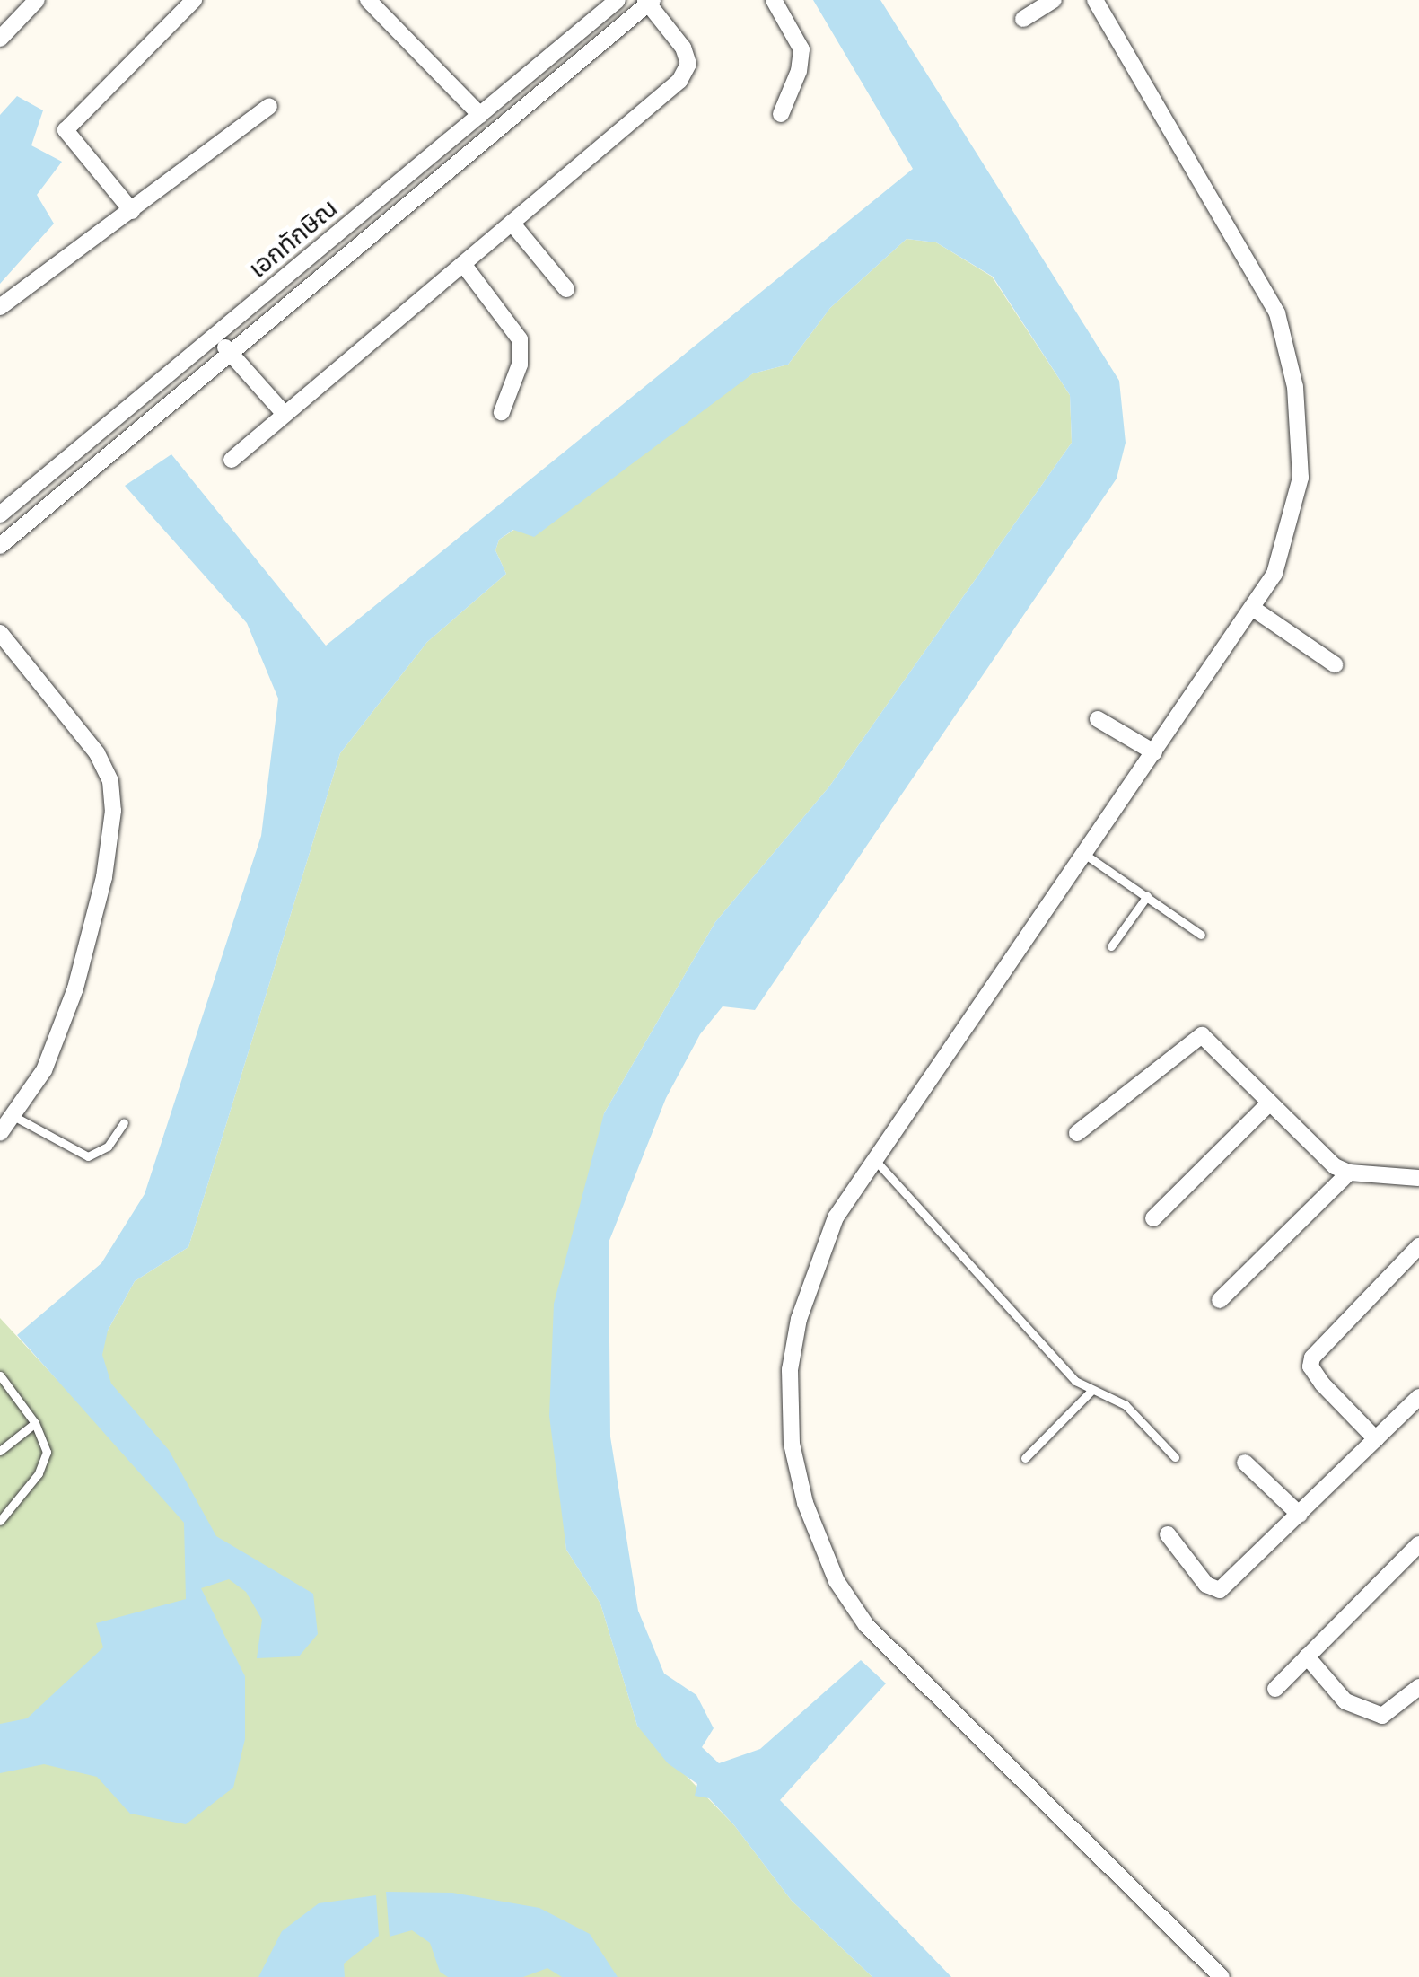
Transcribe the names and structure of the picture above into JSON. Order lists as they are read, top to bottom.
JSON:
{
  "streets": {
    "street": ["เอกทักษิณ"]
  }
}
